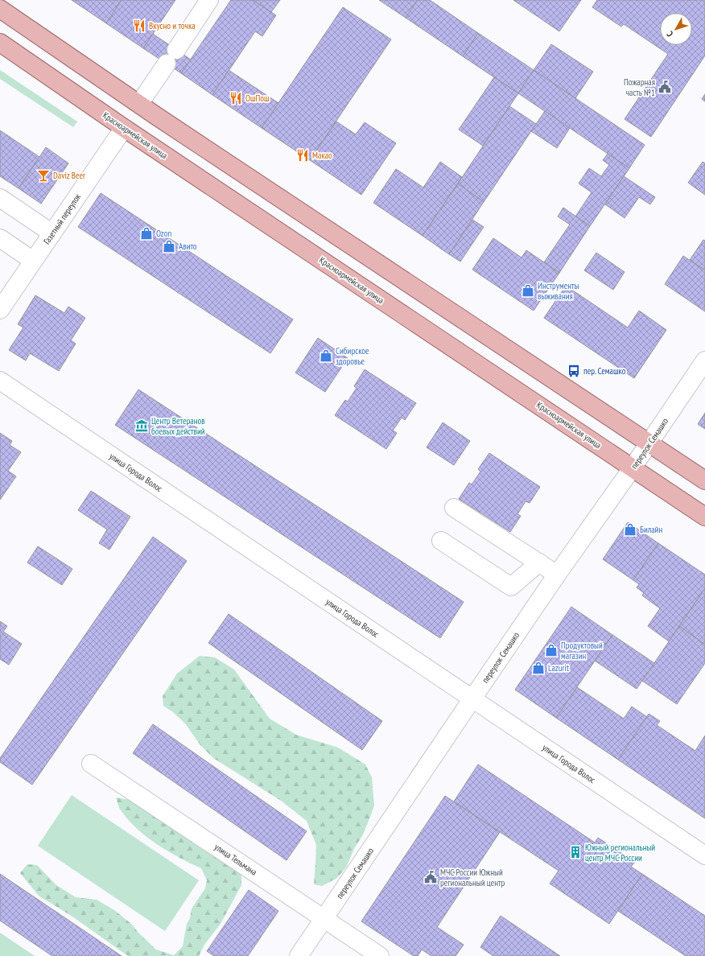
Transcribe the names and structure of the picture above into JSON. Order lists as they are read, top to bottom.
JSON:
{
  "streets": {
    "main road": ["Красноармейская улица"],
    "street": [
      "Газетный переулок",
      "переулок Семашко",
      "улица Города Волос",
      "улица Тельмана"
    ]
  },
  "crossings": [
    ["Красноармейская улица", "Газетный переулок"],
    ["Красноармейская улица", "переулок Семашко"],
    ["переулок Семашко", "улица Города Волос"],
    ["переулок Семашко", "улица Тельмана"]
  ],
  "places": {
    "restaurant": ["Вкусно и точка", "ОшПош", "Макао"],
    "public building": ["Пожарная часть №1", "МЧС России Южный региональный центр"],
    "bar": ["Daviz Beer"],
    "shop": [
      "Ozon",
      "Авито",
      "Инструменты выживания",
      "Сибирское здоровье",
      "Билайн",
      "Продуктовый магазин",
      "Lazurit"
    ],
    "bus stop": ["пер. Семашко"],
    "museum": ["Центр Ветеранов боевых действий"],
    "building": ["Южный региональный центр МЧС России"]
  },
  "north": "bottom left"
}
